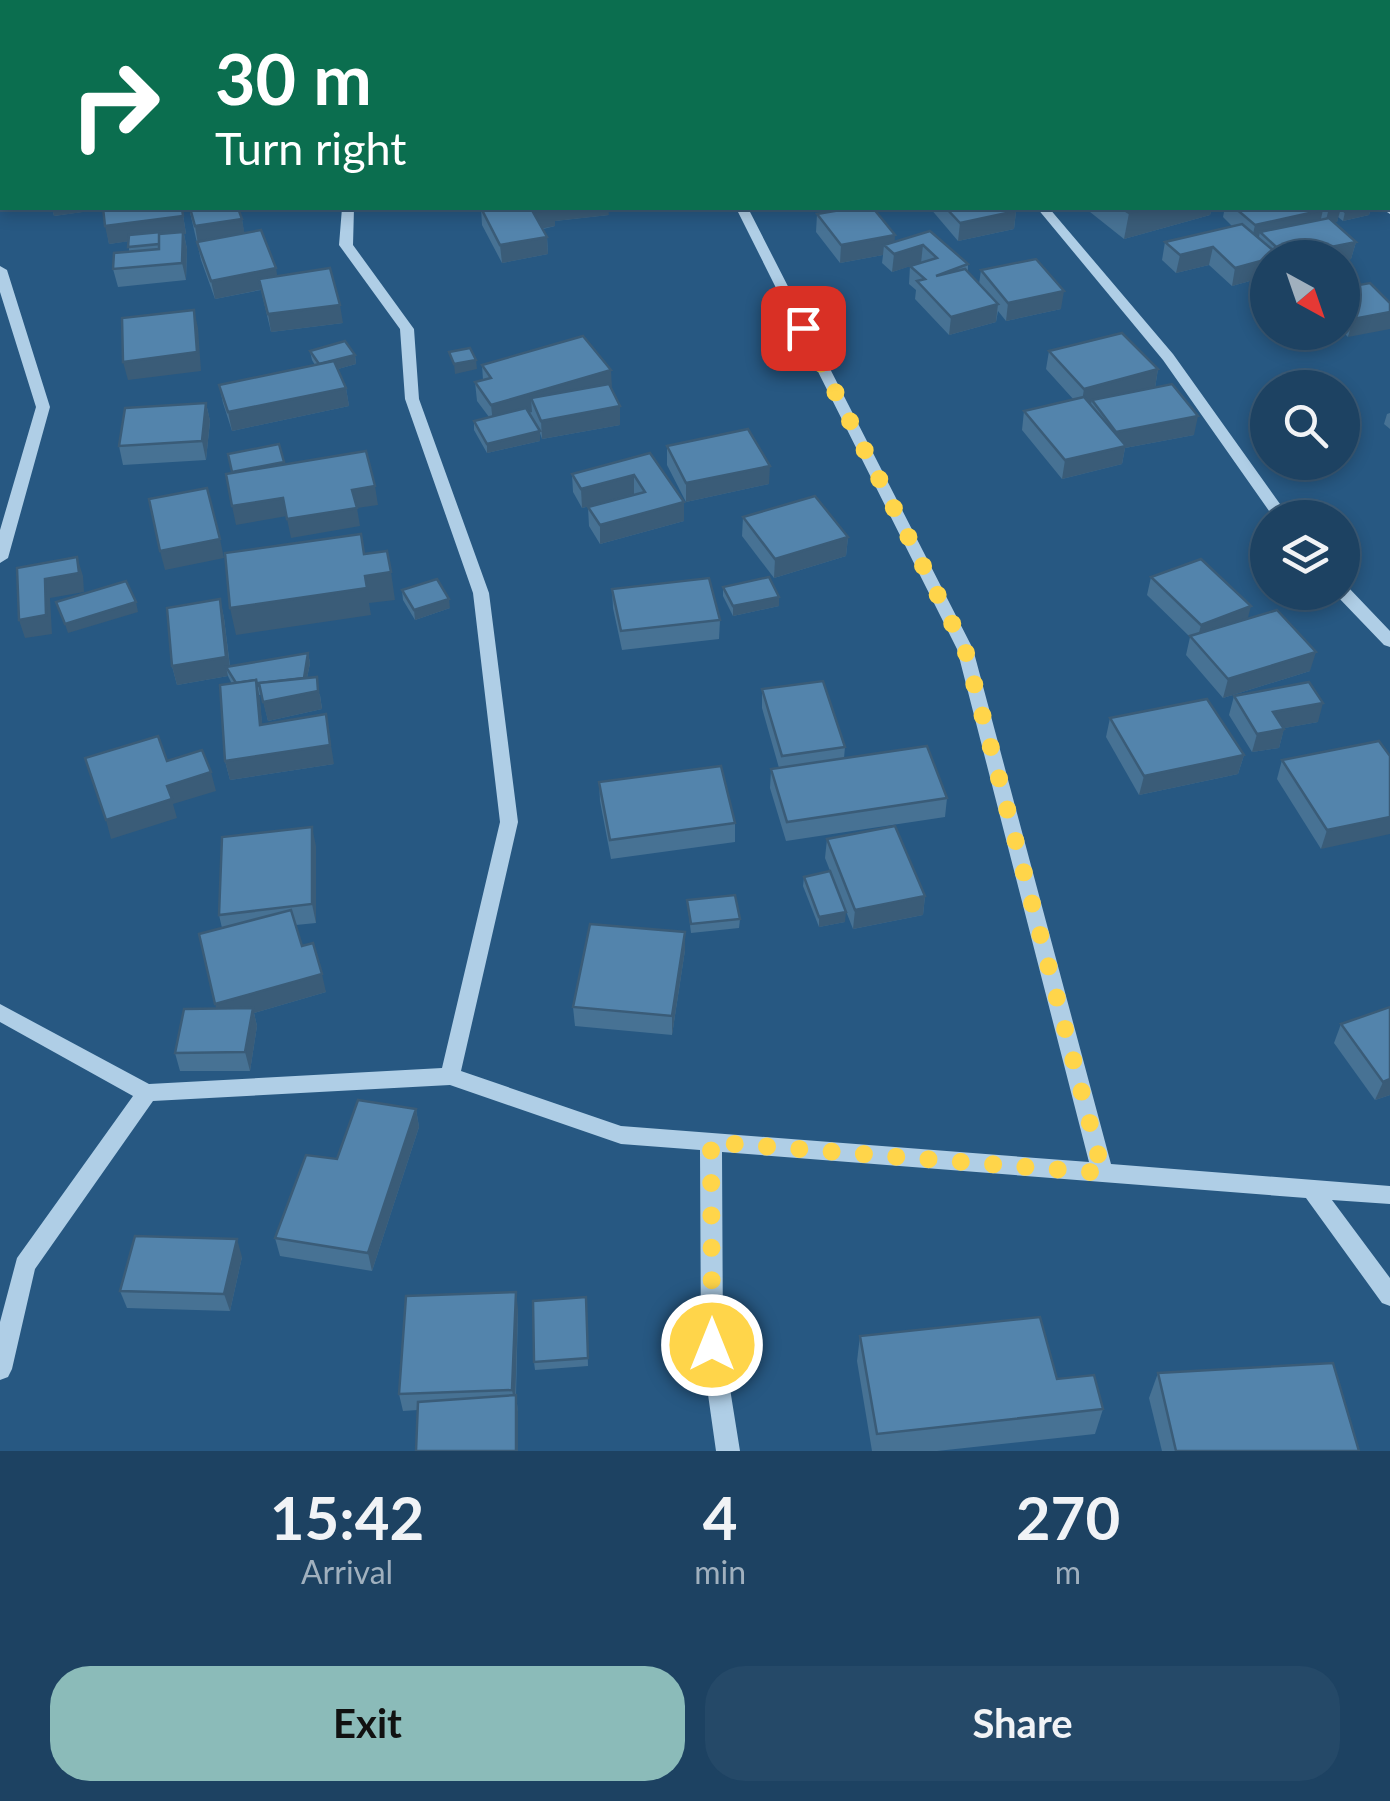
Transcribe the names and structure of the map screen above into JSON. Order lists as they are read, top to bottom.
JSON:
{
  "north": "bottom right",
  "page": {
    "turn": ["30 m", "Turn right"],
    "eta": [
      "15:42",
      "Arrival",
      "4",
      "min",
      "270",
      "m"
    ],
    "buttons": ["Exit", "Share"]
  }
}
